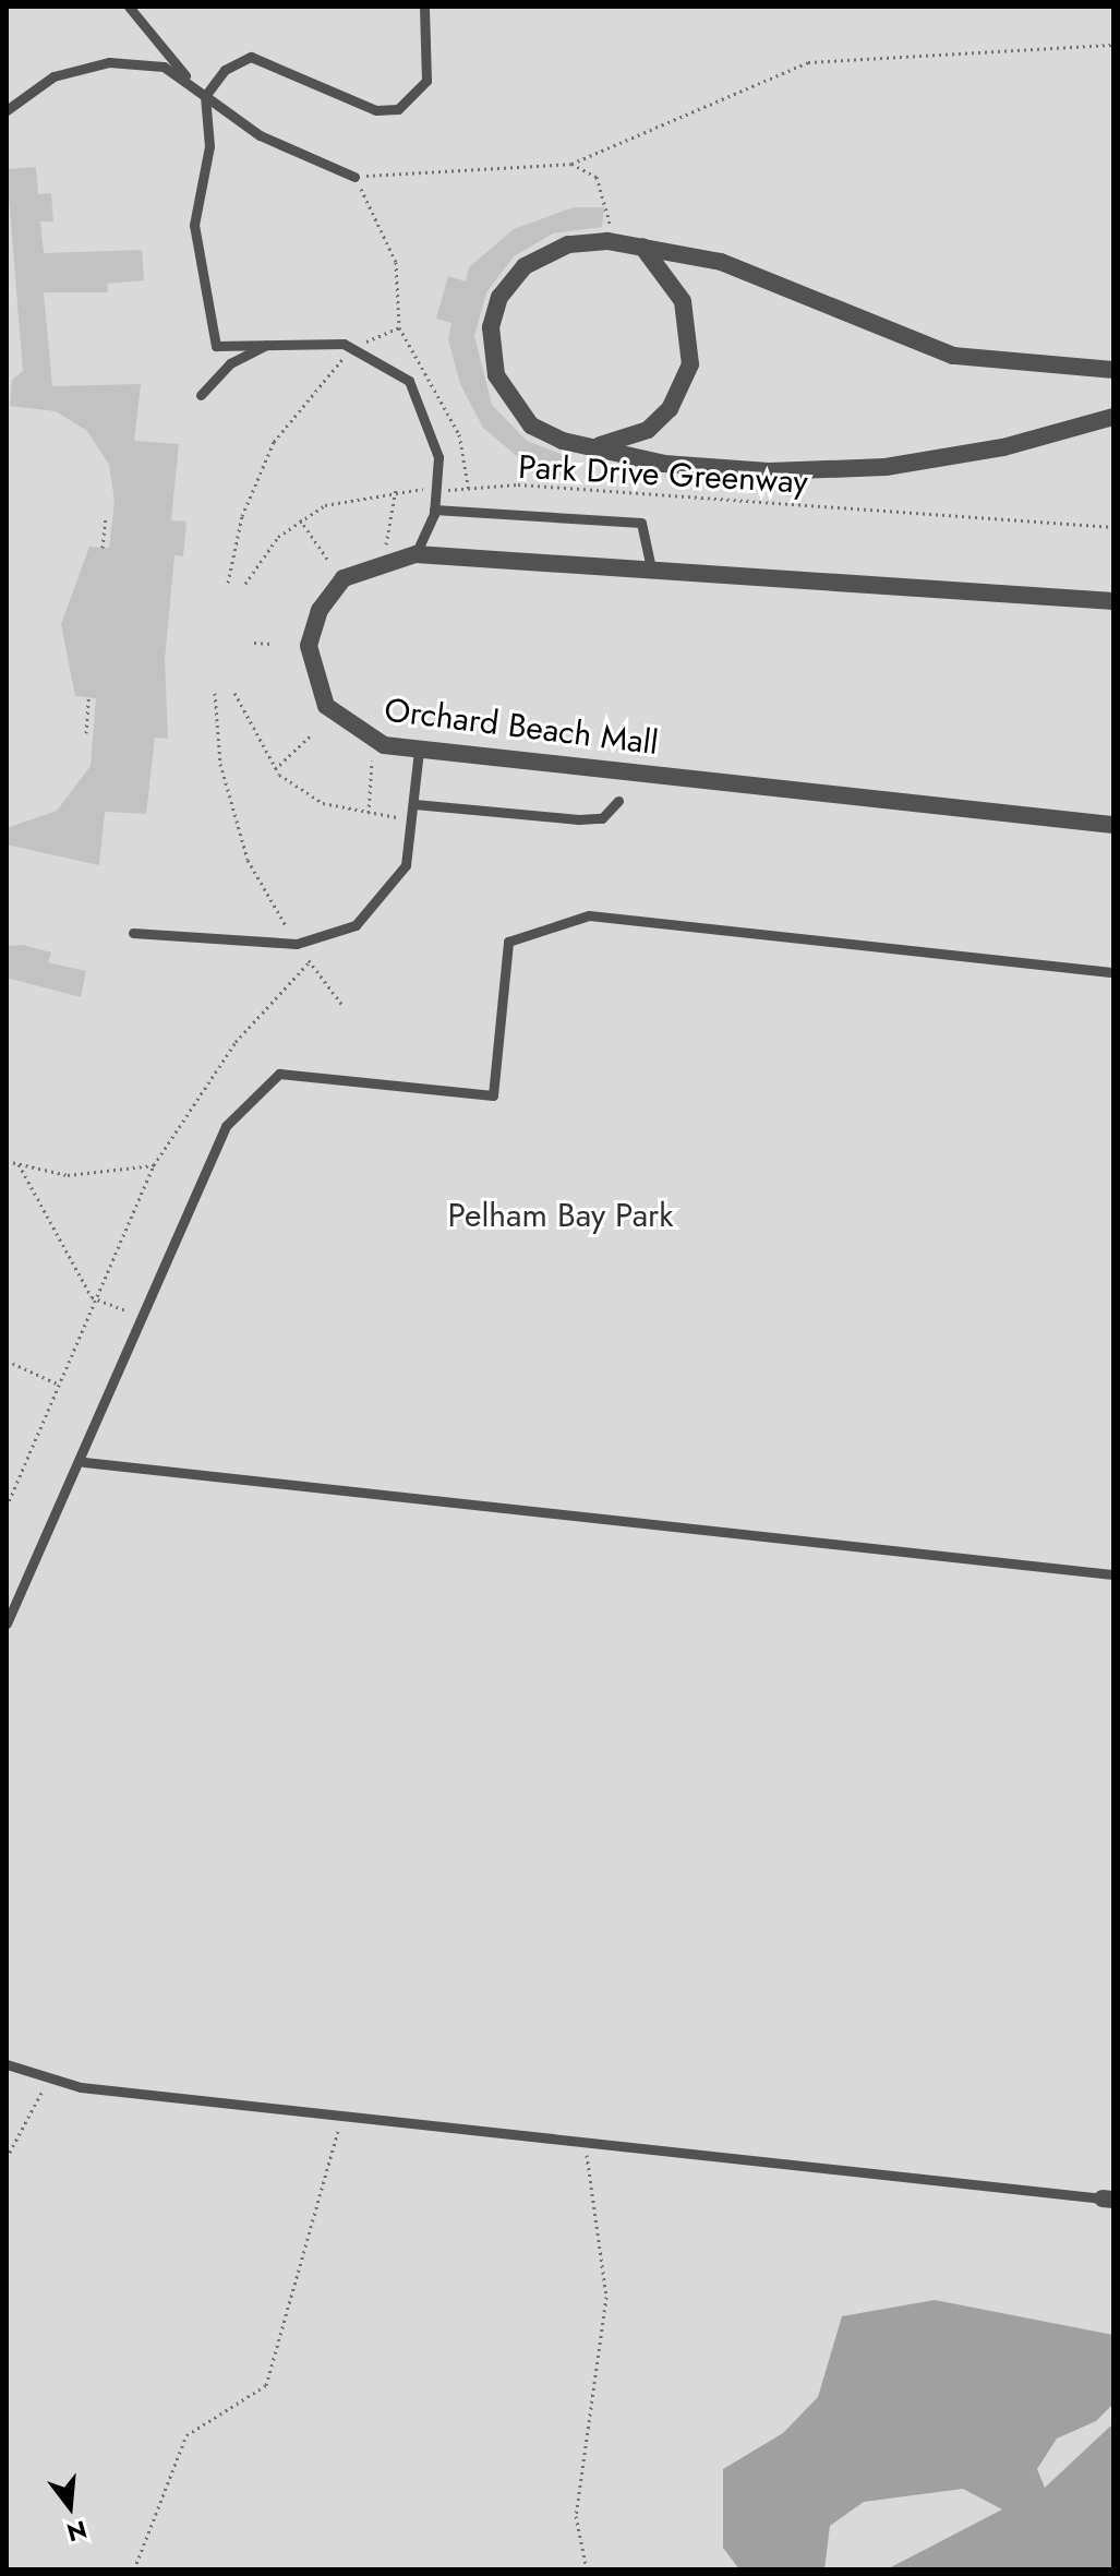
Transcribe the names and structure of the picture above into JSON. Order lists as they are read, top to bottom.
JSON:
{
  "streets": {
    "street": ["Orchard Beach Mall"],
    "path": ["Park Drive Greenway"]
  },
  "parks": ["Pelham Bay Park"],
  "north": "bottom"
}
